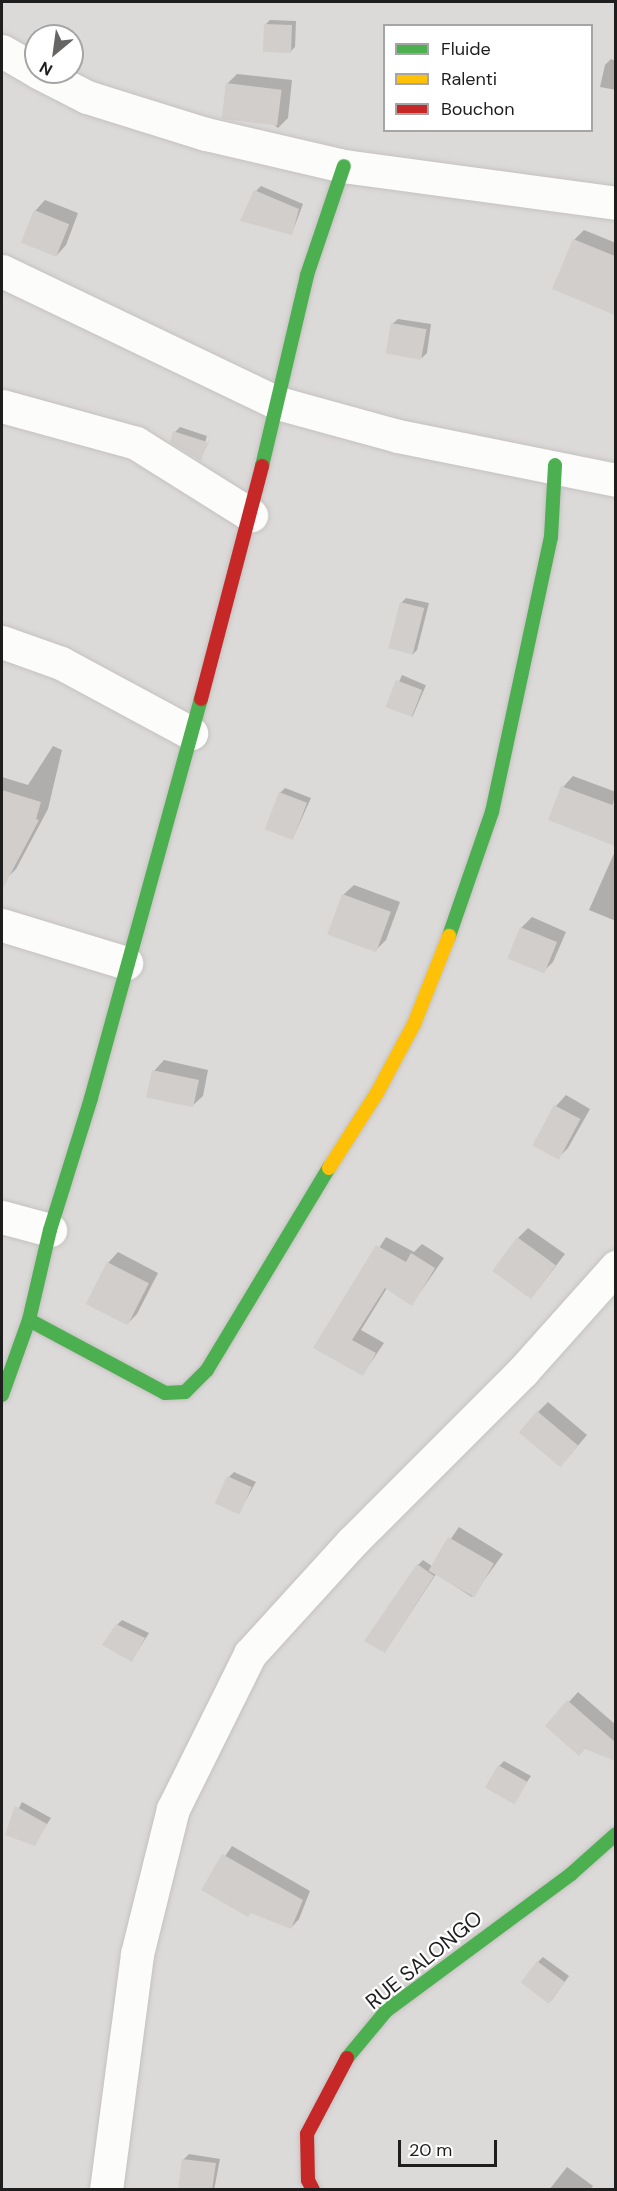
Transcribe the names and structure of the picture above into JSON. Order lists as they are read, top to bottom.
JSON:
{
  "streets": {
    "street": ["RUE SALONGO"]
  },
  "legend": ["Fluide", "Ralenti", "Bouchon"],
  "scale_bar": "20 m",
  "north": "bottom left"
}
